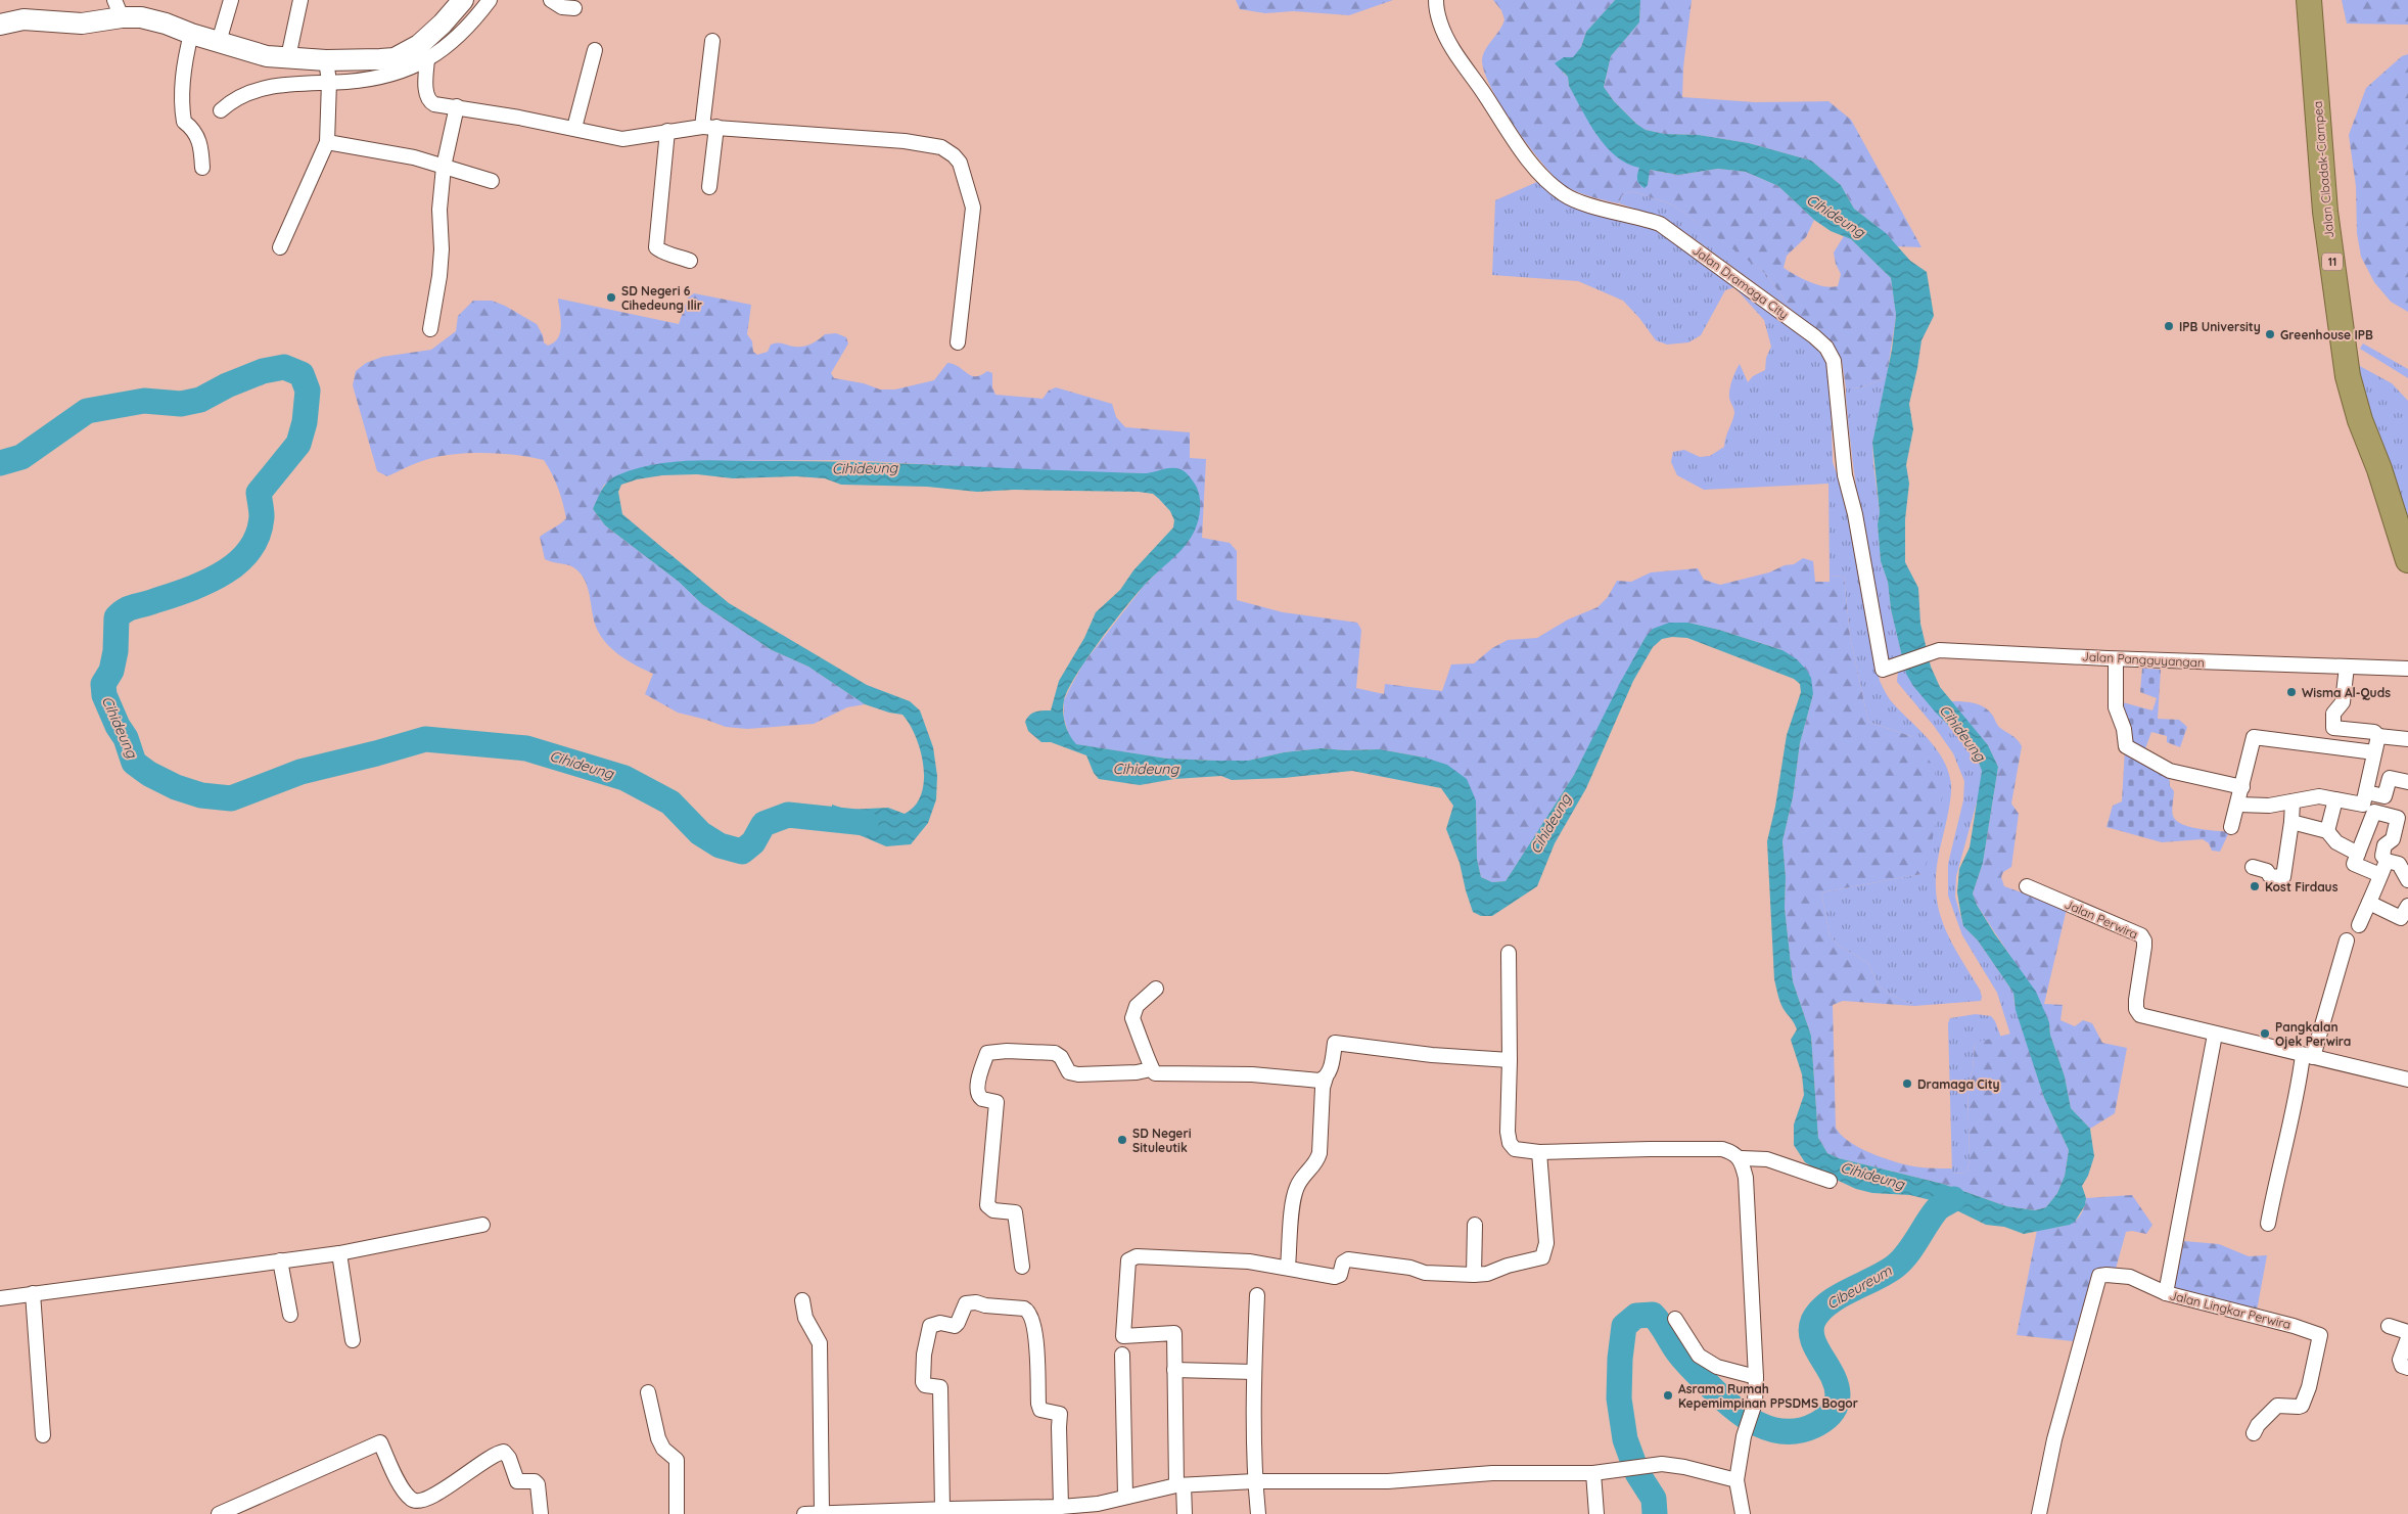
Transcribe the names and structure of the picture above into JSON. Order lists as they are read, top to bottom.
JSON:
{
  "streets": {
    "highway": ["Jalan Cibadak-Ciampea", "11"],
    "street": [
      "Jalan Dramaga City",
      "Jalan Pangguyangan",
      "Jalan Perwira",
      "Jalan Lingkar Perwira"
    ]
  },
  "crossings": [
    ["Jalan Cibadak-Ciampea", "11"],
    ["Jalan Dramaga City", "Jalan Pangguyangan"]
  ],
  "water": ["Cihideung", "Cibeureum"],
  "places": [
    "SD Negeri 6 Cihedeung Ilir",
    "IPB University",
    "Greenhouse IPB",
    "Wisma Al-Quds",
    "Kost Firdaus",
    "Pangkalan Ojek Perwira",
    "Dramaga City",
    "SD Negeri Situleutik",
    "Asrama Rumah Kepemimpinan PPSDMS Bogor"
  ]
}
